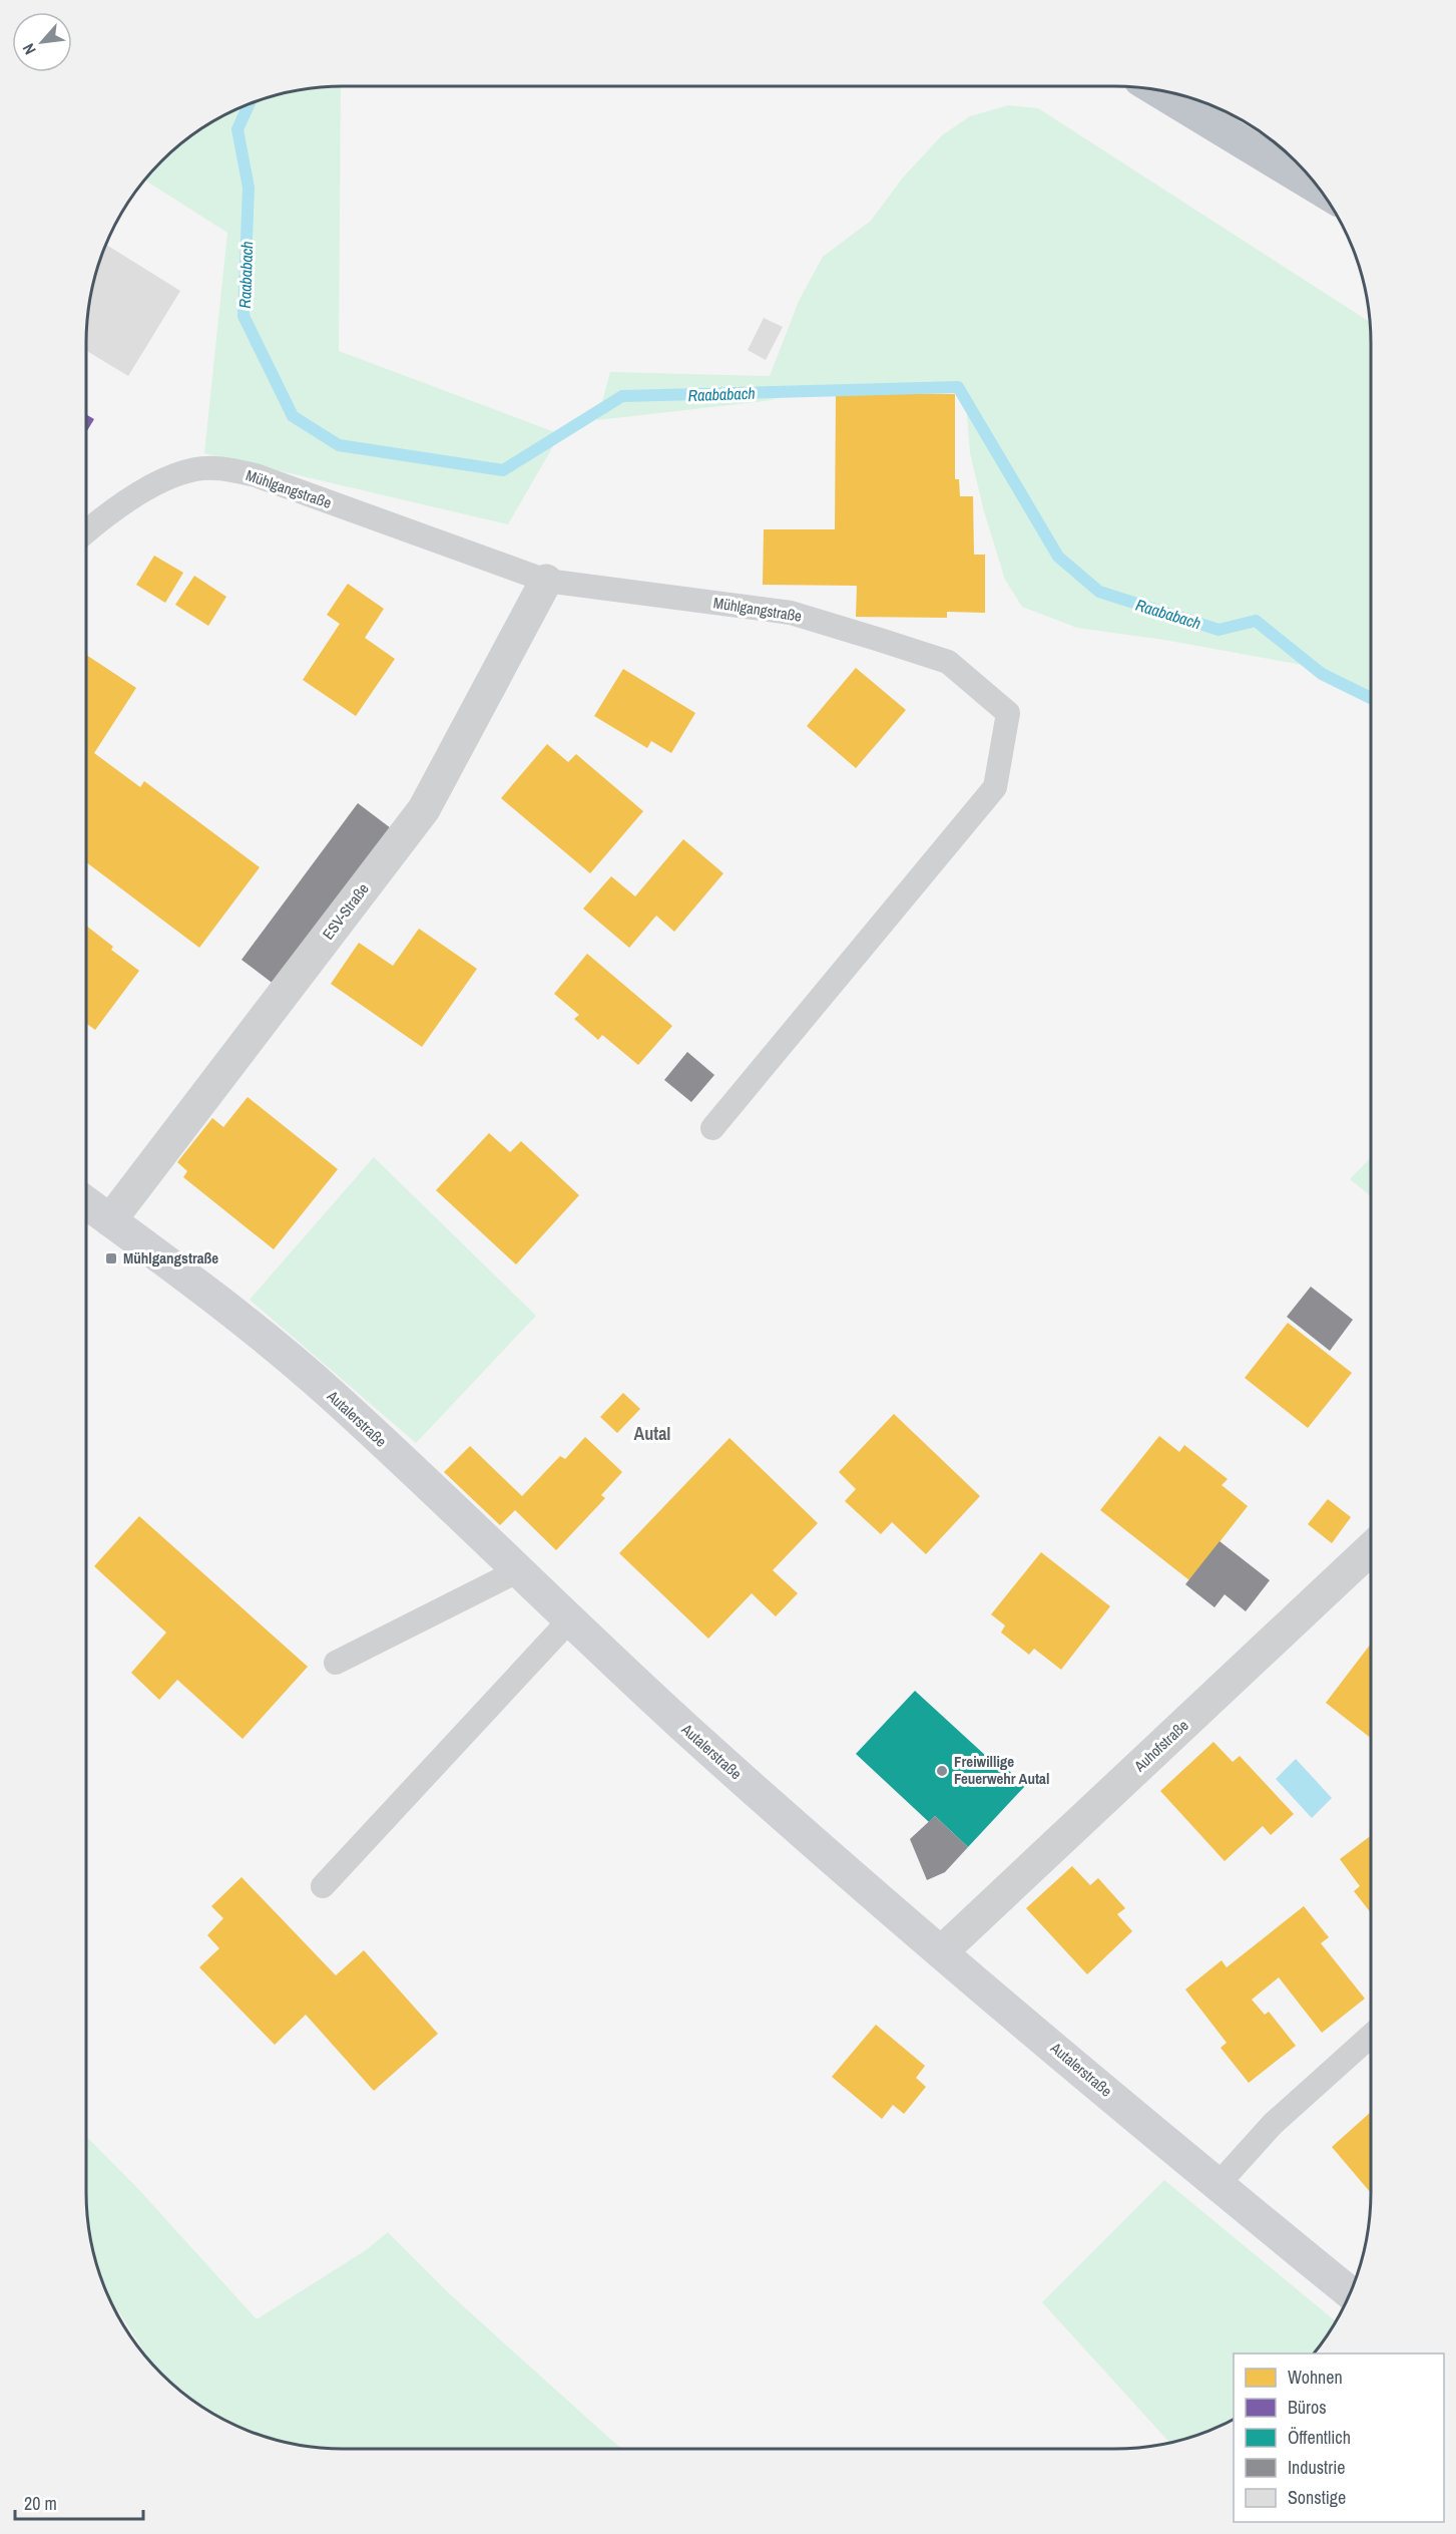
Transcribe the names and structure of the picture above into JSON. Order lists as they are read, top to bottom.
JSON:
{
  "streets": {
    "main road": ["Autalerstraße"],
    "street": ["ESV-Straße", "Auhofstraße"],
    "lane": ["Mühlgangstraße"]
  },
  "crossings": [
    ["Mühlgangstraße", "ESV-Straße"],
    ["ESV-Straße", "Autalerstraße"],
    ["Autalerstraße", "Auhofstraße"]
  ],
  "districts": ["Autal"],
  "water": ["Raababach"],
  "places": {
    "transit": ["Mühlgangstraße"],
    "other": ["Freiwillige Feuerwehr Autal"]
  },
  "legend": [
    "Wohnen",
    "Büros",
    "Öffentlich",
    "Industrie",
    "Sonstige"
  ],
  "scale_bar": "20 m",
  "north": "bottom left"
}
